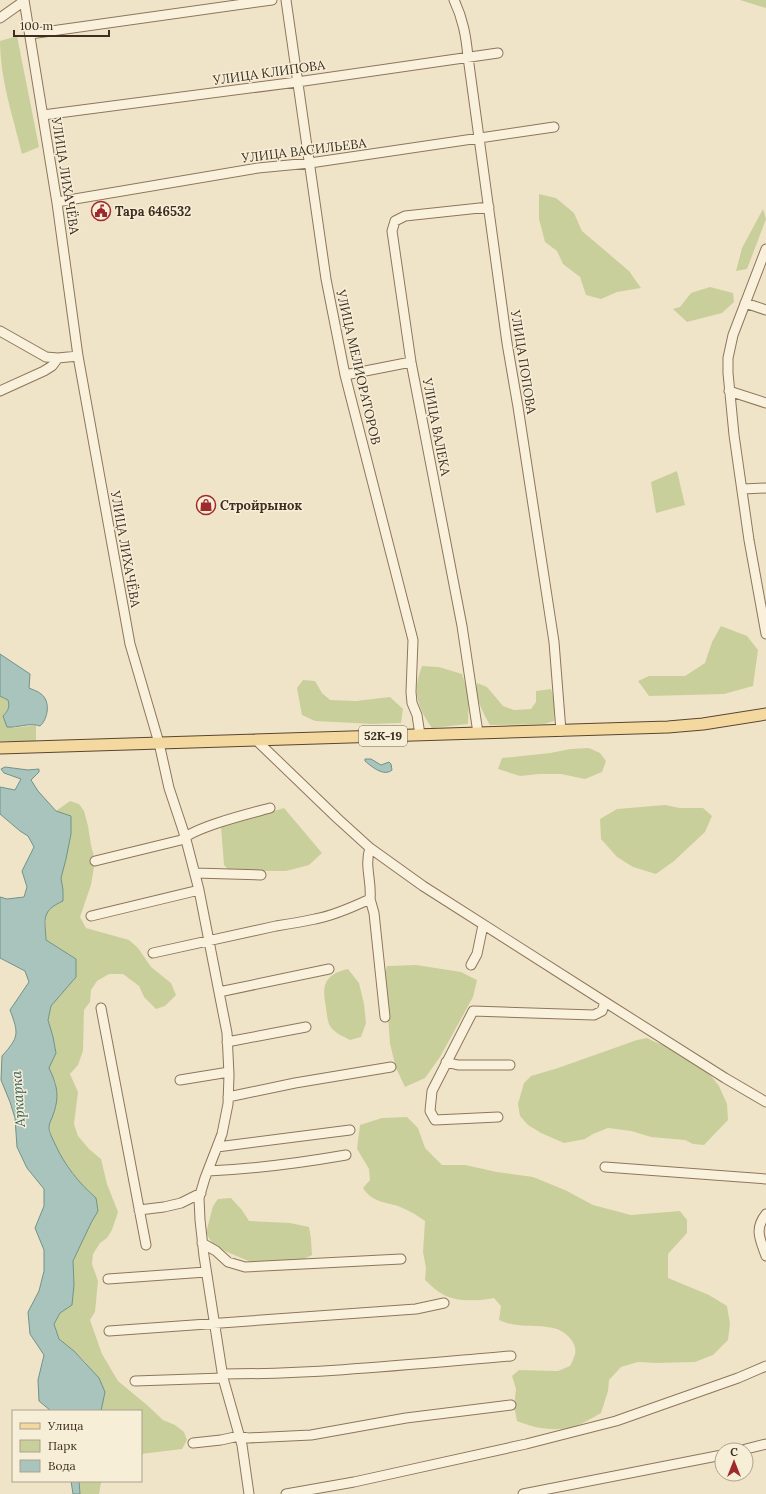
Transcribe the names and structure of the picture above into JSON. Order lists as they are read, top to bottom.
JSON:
{
  "streets": {
    "main road": ["52К-19"],
    "street": [
      "УЛИЦА КЛИПОВА",
      "УЛИЦА ВАСИЛЬЕВА",
      "УЛИЦА ЛИХАЧЁВА",
      "УЛИЦА ПОПОВА",
      "УЛИЦА МЕЛИОРАТОРОВ",
      "УЛИЦА ВАЛЕКА"
    ]
  },
  "crossings": [
    ["УЛИЦА КЛИПОВА", "УЛИЦА ЛИХАЧЁВА"],
    ["УЛИЦА КЛИПОВА", "УЛИЦА ПОПОВА"],
    ["УЛИЦА КЛИПОВА", "УЛИЦА МЕЛИОРАТОРОВ"],
    ["УЛИЦА ВАСИЛЬЕВА", "УЛИЦА ЛИХАЧЁВА"],
    ["УЛИЦА ВАСИЛЬЕВА", "УЛИЦА ПОПОВА"],
    ["УЛИЦА ВАСИЛЬЕВА", "УЛИЦА МЕЛИОРАТОРОВ"],
    ["УЛИЦА ЛИХАЧЁВА", "52К-19"],
    ["УЛИЦА ПОПОВА", "УЛИЦА ВАЛЕКА"],
    ["УЛИЦА ПОПОВА", "52К-19"],
    ["УЛИЦА МЕЛИОРАТОРОВ", "52К-19"],
    ["УЛИЦА ВАЛЕКА", "52К-19"]
  ],
  "water": ["Аркарка"],
  "places": {
    "public building": ["Тара 646532"],
    "shop": ["Стройрынок"]
  },
  "legend": ["Улица", "Парк", "Вода"],
  "scale_bar": "100 m",
  "north": "top"
}
